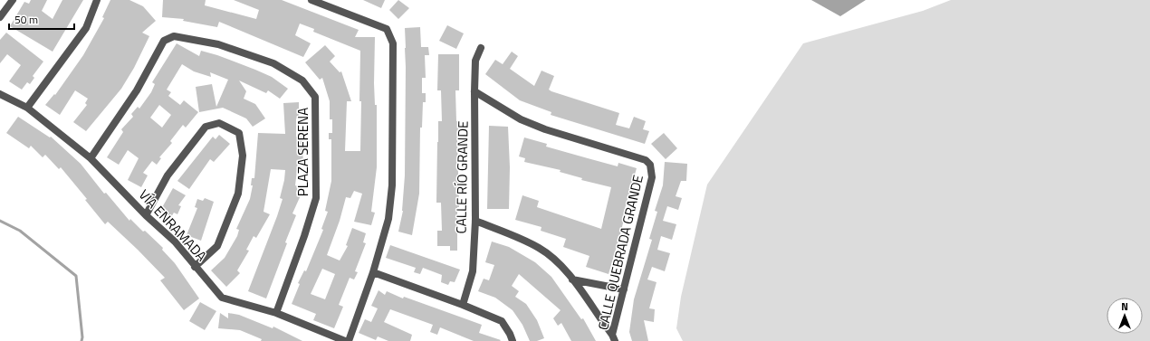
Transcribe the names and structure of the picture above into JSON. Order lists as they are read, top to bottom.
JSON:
{
  "streets": {
    "street": [
      "PLAZA SERENA",
      "CALLE RÍO GRANDE",
      "VÍA ENRAMADA",
      "CALLE QUEBRADA GRANDE"
    ]
  },
  "crossings": [
    ["PLAZA SERENA", "VÍA ENRAMADA"],
    ["CALLE RÍO GRANDE", "CALLE QUEBRADA GRANDE"]
  ],
  "scale_bar": "50 m",
  "north": "top"
}
